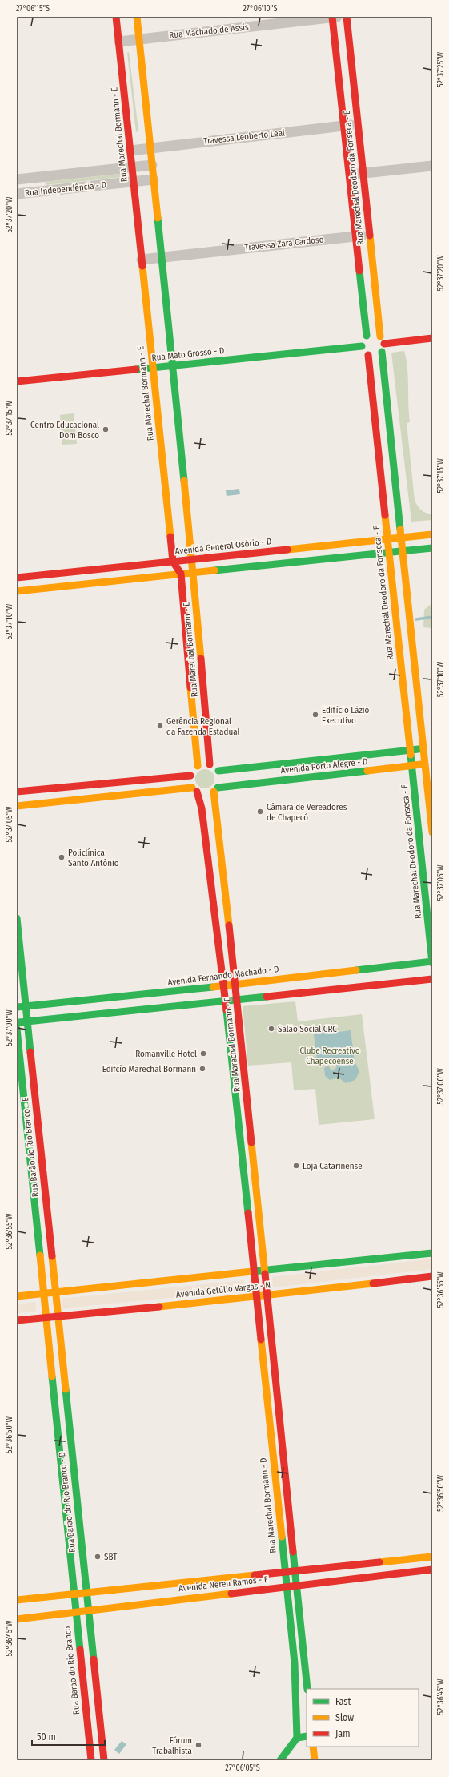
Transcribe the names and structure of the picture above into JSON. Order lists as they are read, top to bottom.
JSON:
{
  "streets": {
    "street": [
      "Rua Machado de Assis",
      "Rua Marechal Bormann - E",
      "Travessa Leoberto Leal",
      "Rua Marechal Deodoro da Fonseca - E",
      "Rua Independência - D",
      "Travessa Zara Cardoso",
      "Rua Mato Grosso - D",
      "Avenida General Osório - D",
      "Avenida Porto Alegre - D",
      "Avenida Fernando Machado - D",
      "Rua Barão do Rio Branco - E",
      "Avenida Getúlio Vargas - N",
      "Rua Barão do Rio Branco - D",
      "Rua Marechal Bormann - D",
      "Avenida Nereu Ramos - E",
      "Rua Barão do Rio Branco"
    ]
  },
  "crossings": [
    ["Rua Machado de Assis", "Rua Marechal Bormann - E"],
    ["Rua Machado de Assis", "Rua Marechal Deodoro da Fonseca - E"],
    ["Rua Marechal Bormann - E", "Travessa Leoberto Leal"],
    ["Rua Marechal Bormann - E", "Rua Independência - D"],
    ["Rua Marechal Bormann - E", "Travessa Zara Cardoso"],
    ["Rua Marechal Bormann - E", "Rua Mato Grosso - D"],
    ["Rua Marechal Bormann - E", "Avenida General Osório - D"],
    ["Rua Marechal Bormann - E", "Avenida Porto Alegre - D"],
    ["Rua Marechal Bormann - E", "Avenida Fernando Machado - D"],
    ["Rua Marechal Bormann - E", "Avenida Getúlio Vargas - N"],
    ["Rua Marechal Bormann - E", "Rua Marechal Bormann - D"],
    ["Travessa Leoberto Leal", "Rua Marechal Deodoro da Fonseca - E"],
    ["Rua Marechal Deodoro da Fonseca - E", "Travessa Zara Cardoso"],
    ["Rua Marechal Deodoro da Fonseca - E", "Rua Mato Grosso - D"],
    ["Rua Marechal Deodoro da Fonseca - E", "Avenida General Osório - D"],
    ["Rua Marechal Deodoro da Fonseca - E", "Avenida Porto Alegre - D"],
    ["Rua Marechal Deodoro da Fonseca - E", "Avenida Fernando Machado - D"],
    ["Avenida Fernando Machado - D", "Rua Barão do Rio Branco - E"],
    ["Rua Barão do Rio Branco - E", "Avenida Getúlio Vargas - N"],
    ["Rua Barão do Rio Branco - E", "Rua Barão do Rio Branco - D"],
    ["Avenida Getúlio Vargas - N", "Rua Barão do Rio Branco - D"],
    ["Avenida Getúlio Vargas - N", "Rua Marechal Bormann - D"],
    ["Rua Barão do Rio Branco - D", "Avenida Nereu Ramos - E"],
    ["Rua Barão do Rio Branco - D", "Rua Barão do Rio Branco"],
    ["Rua Marechal Bormann - D", "Avenida Nereu Ramos - E"],
    ["Avenida Nereu Ramos - E", "Rua Barão do Rio Branco"]
  ],
  "parks": ["Clube Recreativo Chapecoense"],
  "places": [
    "Centro Educacional Dom Bosco",
    "Edifício Lázio Executivo",
    "Gerência Regional da Fazenda Estadual",
    "Câmara de Vereadores de Chapecó",
    "Policlínica Santo Antônio",
    "Salão Social CRC",
    "Romanville Hotel",
    "Edifcío Marechal Bormann",
    "Loja Catarinense",
    "SBT",
    "Fórum Trabalhista"
  ],
  "legend": ["Fast", "Slow", "Jam"],
  "scale_bar": "50 m",
  "coordinates": [
    "27°06'15\"S",
    "27°06'10\"S",
    "52°37'25\"W",
    "52°37'20\"W",
    "52°37'15\"W",
    "52°37'10\"W",
    "52°37'05\"W",
    "52°37'00\"W",
    "52°36'55\"W",
    "52°36'50\"W",
    "52°36'45\"W",
    "27°06'05\"S"
  ]
}
